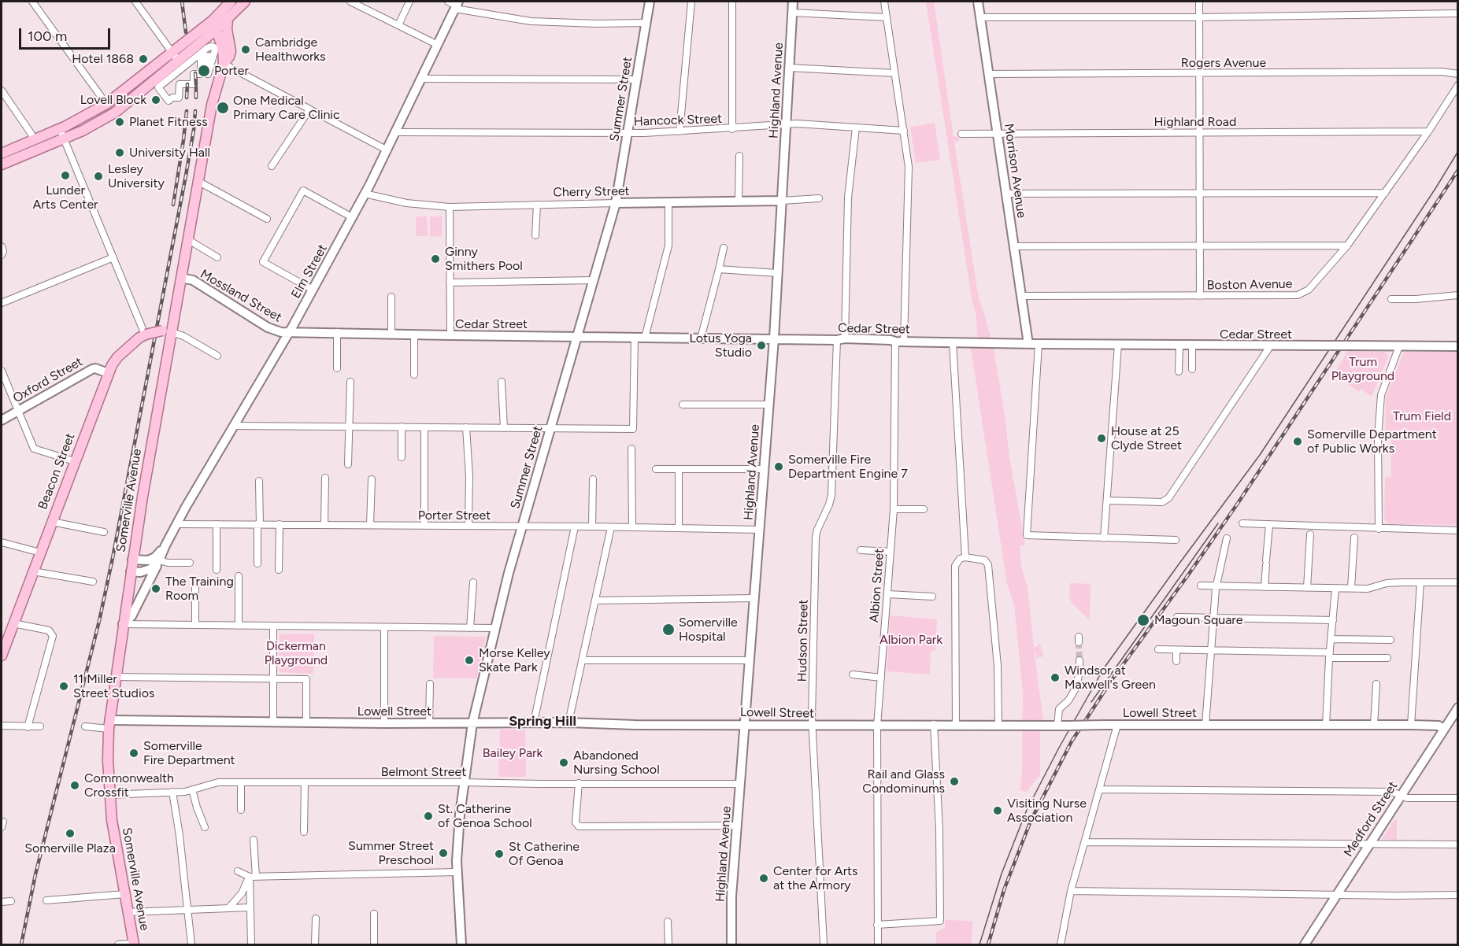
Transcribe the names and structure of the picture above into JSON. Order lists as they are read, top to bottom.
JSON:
{
  "streets": {
    "main road": ["Beacon Street", "Somerville Avenue"],
    "street": [
      "Rogers Avenue",
      "Highland Avenue",
      "Summer Street",
      "Hancock Street",
      "Highland Road",
      "Morrison Avenue",
      "Cherry Street",
      "Elm Street",
      "Boston Avenue",
      "Mossland Street",
      "Cedar Street",
      "Oxford Street",
      "Porter Street",
      "Albion Street",
      "Hudson Street",
      "Lowell Street",
      "Belmont Street",
      "Medford Street"
    ]
  },
  "crossings": [
    ["Rogers Avenue", "Morrison Avenue"],
    ["Highland Avenue", "Hancock Street"],
    ["Highland Avenue", "Cherry Street"],
    ["Highland Avenue", "Cedar Street"],
    ["Highland Avenue", "Porter Street"],
    ["Highland Avenue", "Lowell Street"],
    ["Highland Avenue", "Belmont Street"],
    ["Summer Street", "Hancock Street"],
    ["Summer Street", "Cherry Street"],
    ["Summer Street", "Cedar Street"],
    ["Summer Street", "Porter Street"],
    ["Summer Street", "Lowell Street"],
    ["Summer Street", "Belmont Street"],
    ["Hancock Street", "Elm Street"],
    ["Hancock Street", "Hudson Street"],
    ["Highland Road", "Morrison Avenue"],
    ["Highland Road", "Boston Avenue"],
    ["Morrison Avenue", "Boston Avenue"],
    ["Morrison Avenue", "Cedar Street"],
    ["Cherry Street", "Elm Street"],
    ["Elm Street", "Mossland Street"],
    ["Elm Street", "Cedar Street"],
    ["Elm Street", "Somerville Avenue"],
    ["Elm Street", "Porter Street"],
    ["Mossland Street", "Cedar Street"],
    ["Mossland Street", "Somerville Avenue"],
    ["Cedar Street", "Albion Street"],
    ["Cedar Street", "Hudson Street"],
    ["Oxford Street", "Beacon Street"],
    ["Beacon Street", "Somerville Avenue"],
    ["Somerville Avenue", "Lowell Street"],
    ["Somerville Avenue", "Belmont Street"],
    ["Albion Street", "Lowell Street"],
    ["Hudson Street", "Lowell Street"],
    ["Lowell Street", "Medford Street"]
  ],
  "districts": ["Spring Hill"],
  "parks": [
    "Trum Playground",
    "Trum Field",
    "Albion Park",
    "Dickerman Playground",
    "Bailey Park"
  ],
  "places": [
    "Cambridge Healthworks",
    "Hotel 1868",
    "Porter",
    "Lovell Block",
    "One Medical Primary Care Clinic",
    "Planet Fitness",
    "University Hall",
    "Lunder Arts Center",
    "Lesley University",
    "Ginny Smithers Pool",
    "Lotus Yoga Studio",
    "House at 25 Clyde Street",
    "Somerville Department of Public Works",
    "Somerville Fire Department Engine 7",
    "The Training Room",
    "Magoun Square",
    "Somerville Hospital",
    "Morse Kelley Skate Park",
    "Windsor at Maxwell's Green",
    "11 Miller Street Studios",
    "Somerville Fire Department",
    "Abandoned Nursing School",
    "Rail and Glass Condominums",
    "Commonwealth Crossfit",
    "Visiting Nurse Association",
    "St. Catherine of Genoa School",
    "Somerville Plaza",
    "Summer Street Preschool",
    "St Catherine Of Genoa",
    "Center for Arts at the Armory"
  ],
  "scale_bar": "100 m"
}
